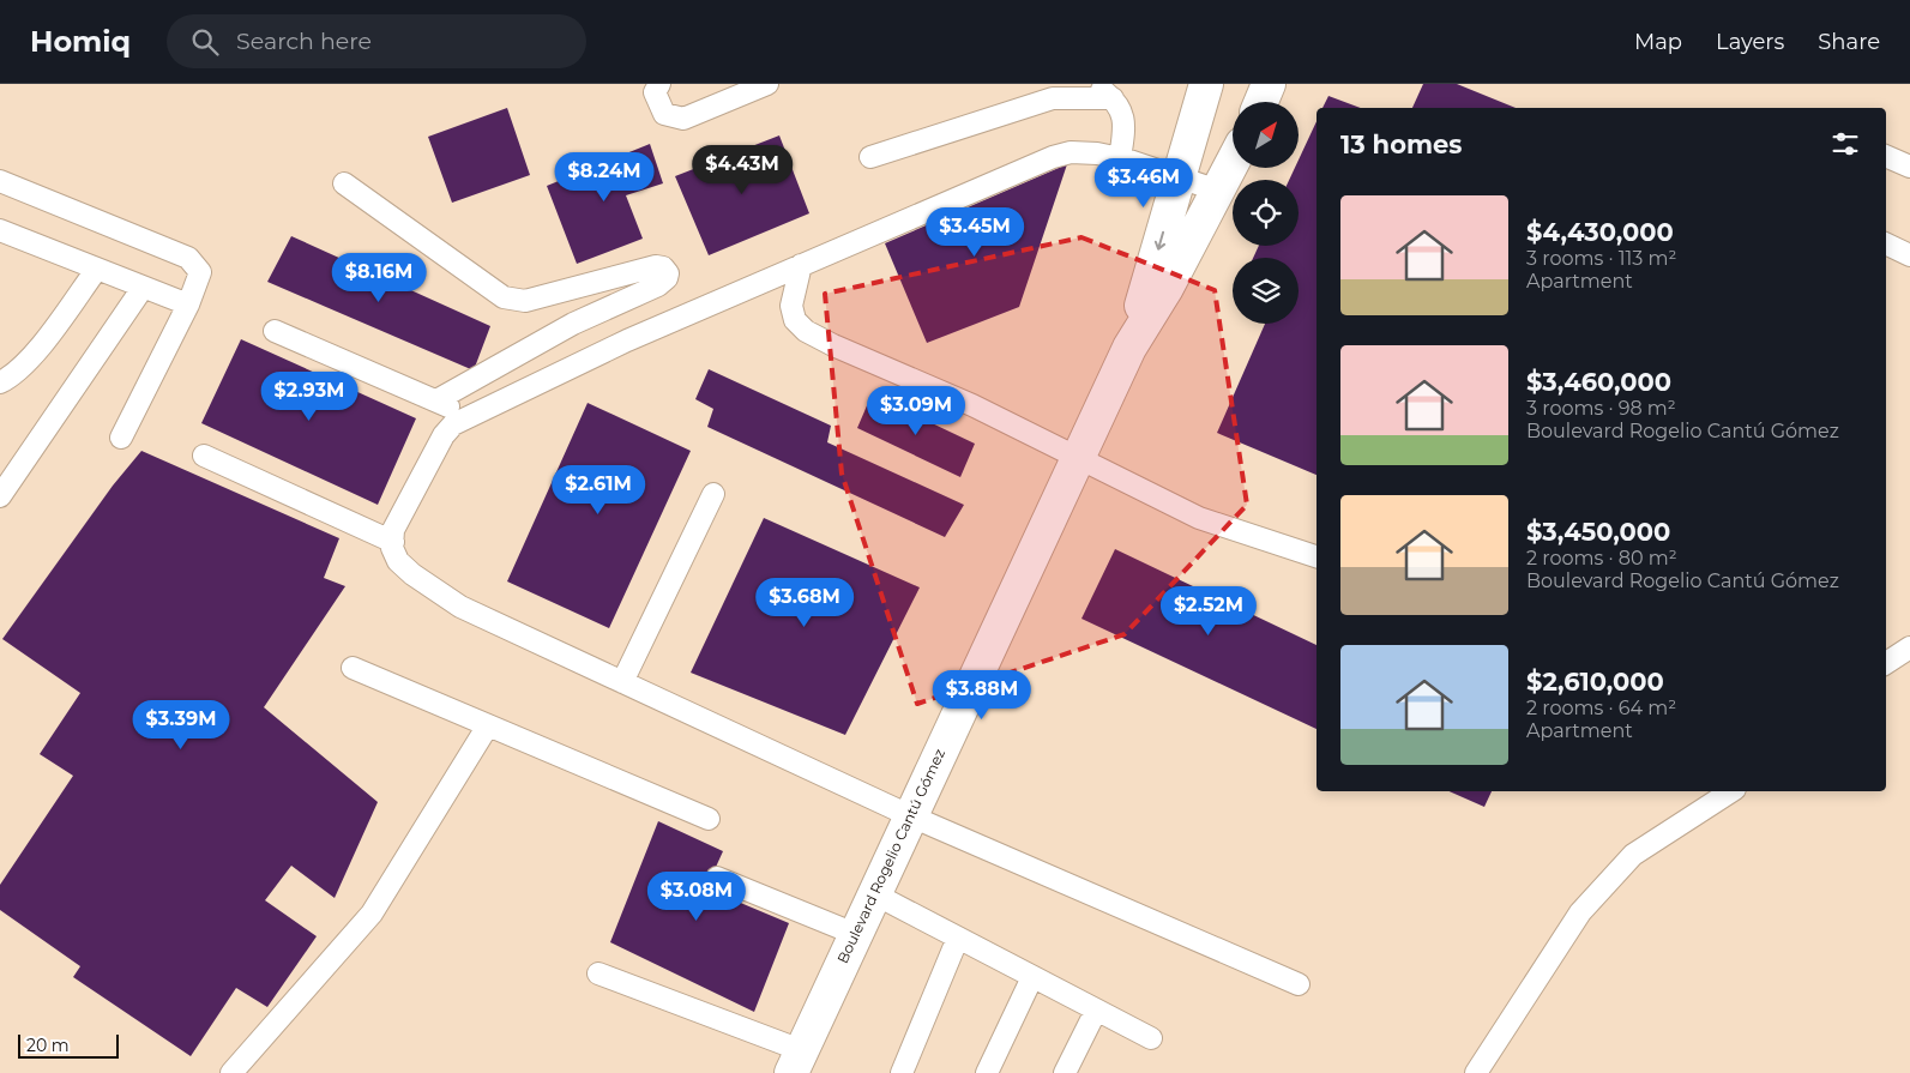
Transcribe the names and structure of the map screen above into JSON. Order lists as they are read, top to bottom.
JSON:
{
  "streets": {
    "street": ["Boulevard Rogelio Cantú Gómez"]
  },
  "scale_bar": "20 m",
  "north": "top right",
  "page": {
    "header": "Homiq",
    "search": "Search here",
    "nav": ["Map", "Layers", "Share"],
    "heading": "13 homes",
    "price": [
      "$4.43M",
      "$8.24M",
      "$3.46M",
      "$3.45M",
      "$8.16M",
      "$2.93M",
      "$3.09M",
      "$2.61M",
      "$3.68M",
      "$2.52M",
      "$3.88M",
      "$3.39M",
      "$3.08M"
    ],
    "list": [
      {
        "name": "$4,430,000",
        "note": "3 rooms · 113 m² · Apartment"
      },
      {
        "name": "$3,460,000",
        "note": "3 rooms · 98 m² · Boulevard Rogelio Cantú Gómez"
      },
      {
        "name": "$3,450,000",
        "note": "2 rooms · 80 m² · Boulevard Rogelio Cantú Gómez"
      },
      {
        "name": "$2,610,000",
        "note": "2 rooms · 64 m² · Apartment"
      }
    ],
    "scale": "20 m"
  }
}
